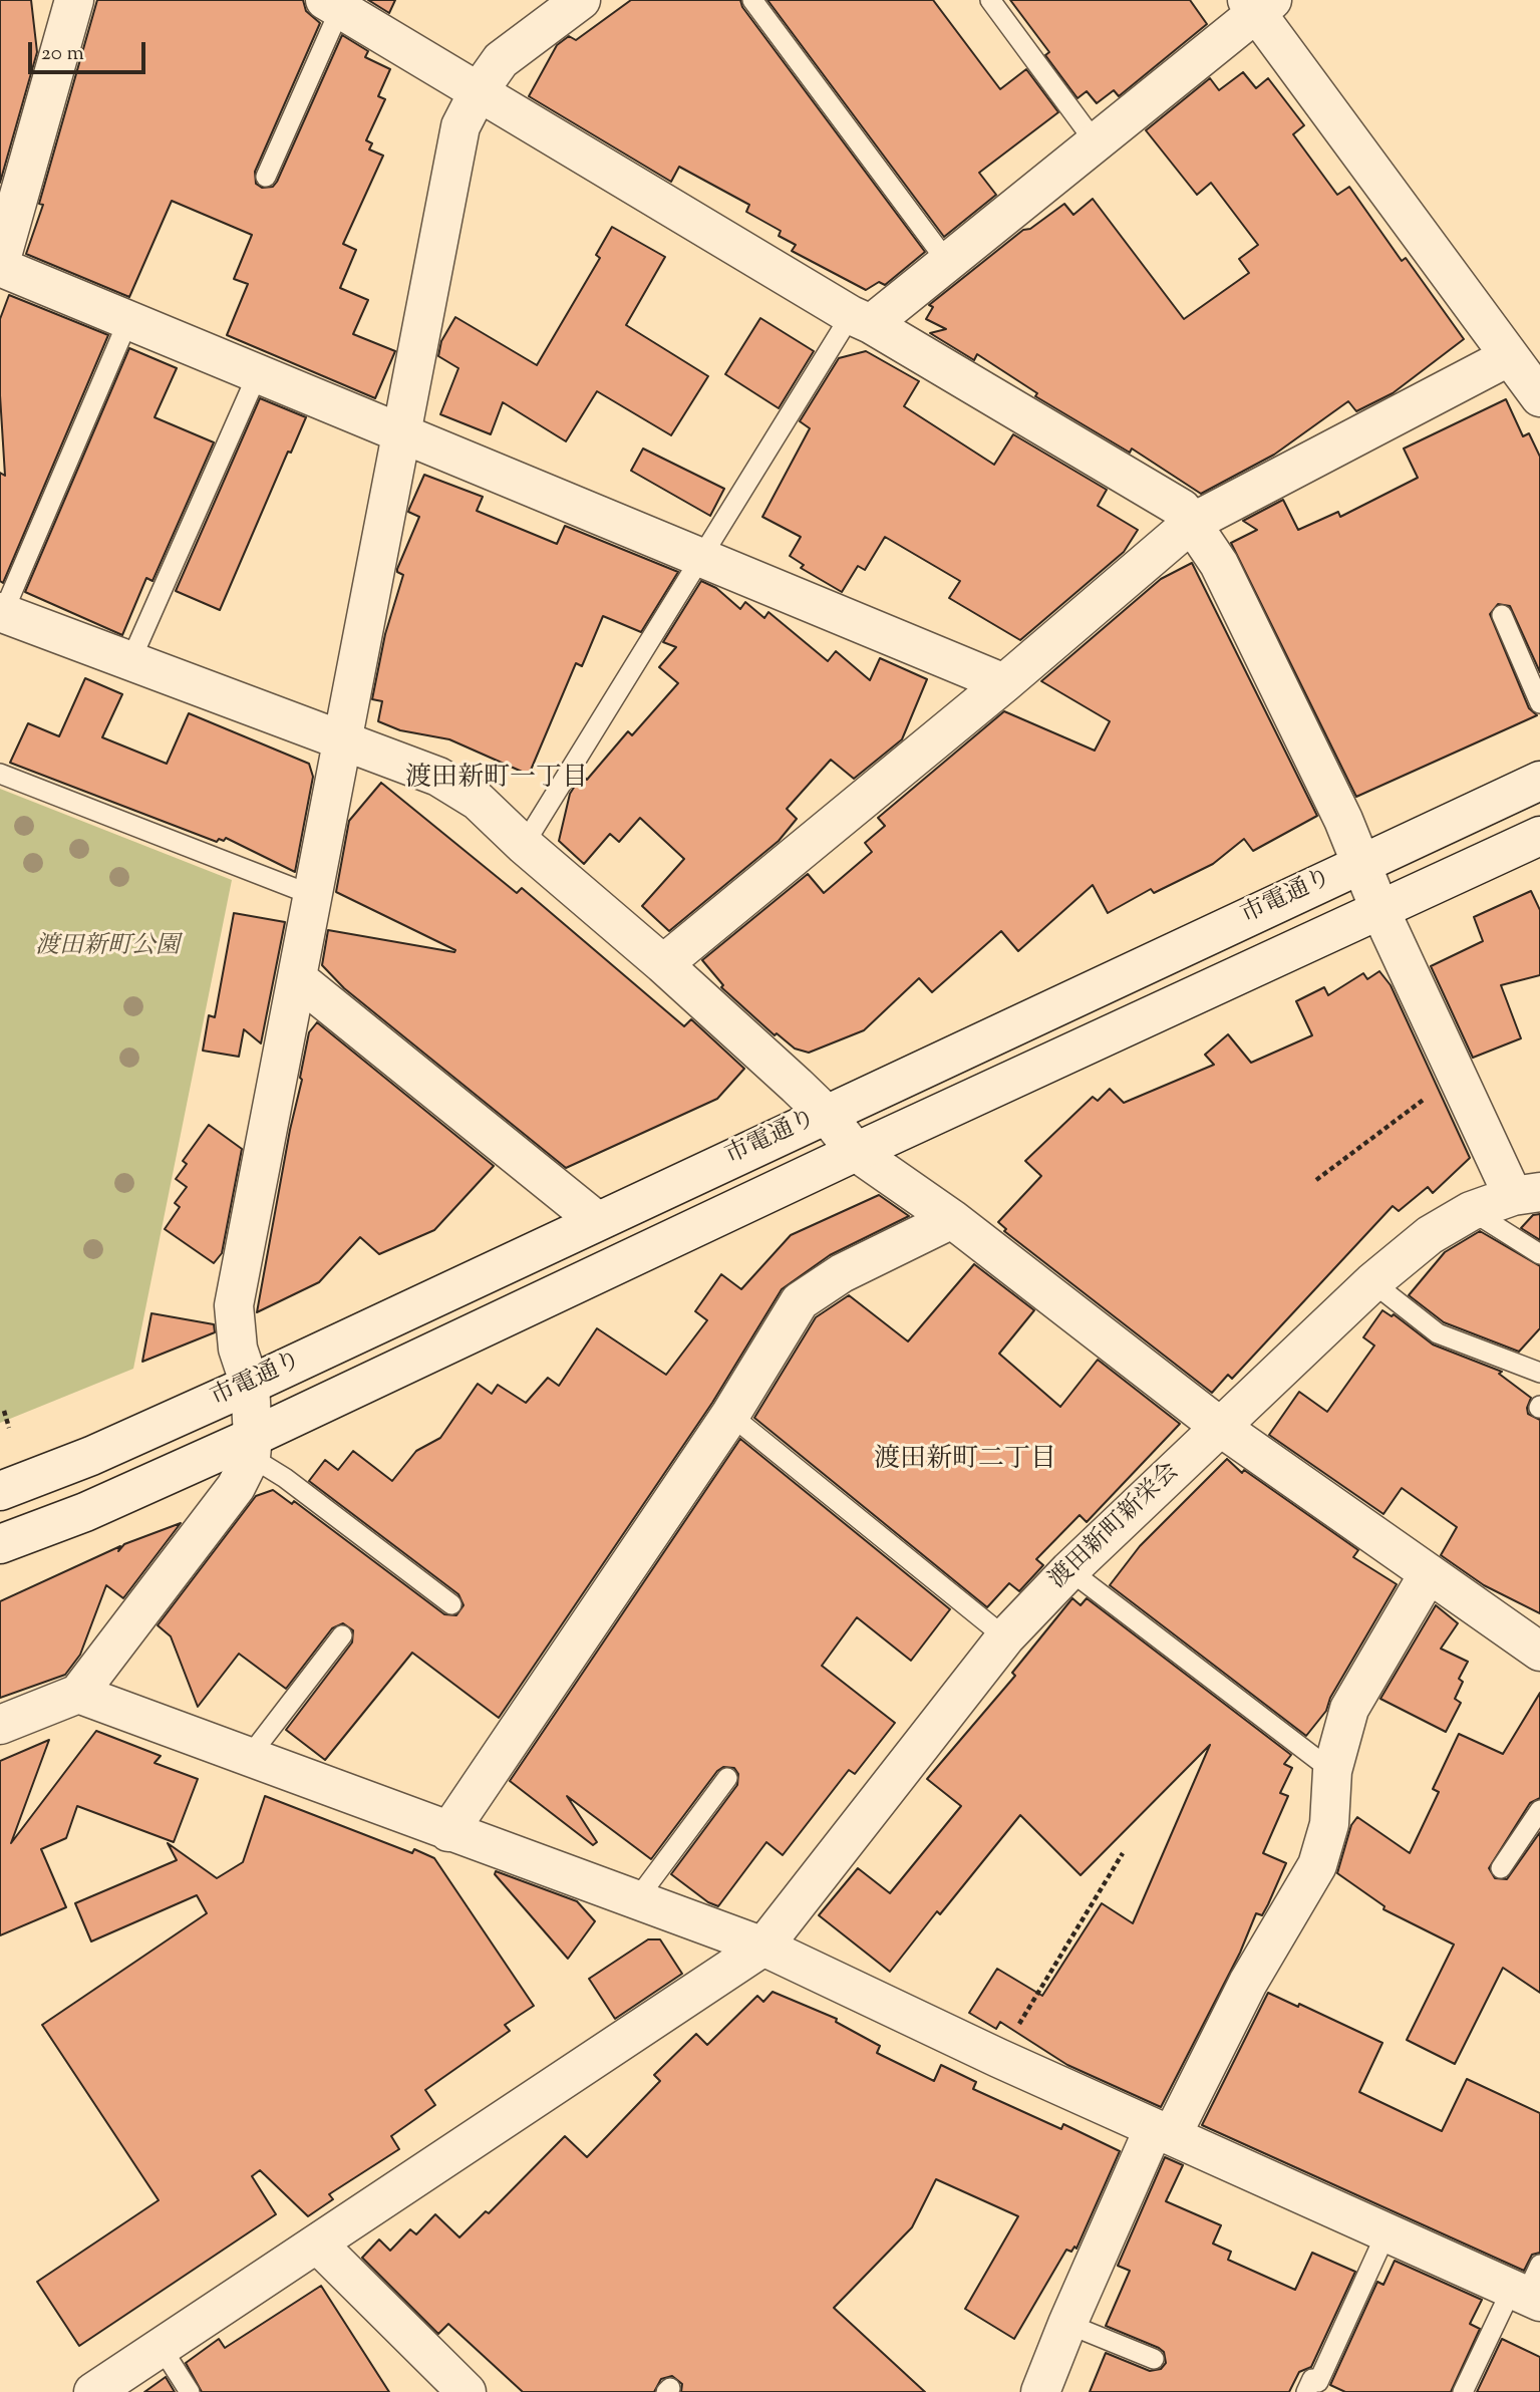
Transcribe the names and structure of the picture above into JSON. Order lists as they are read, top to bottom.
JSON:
{
  "streets": {
    "street": ["市電通り", "渡田新町新栄会"]
  },
  "districts": ["渡田新町一丁目", "渡田新町二丁目"],
  "parks": ["渡田新町公園"],
  "scale_bar": "20 m"
}
